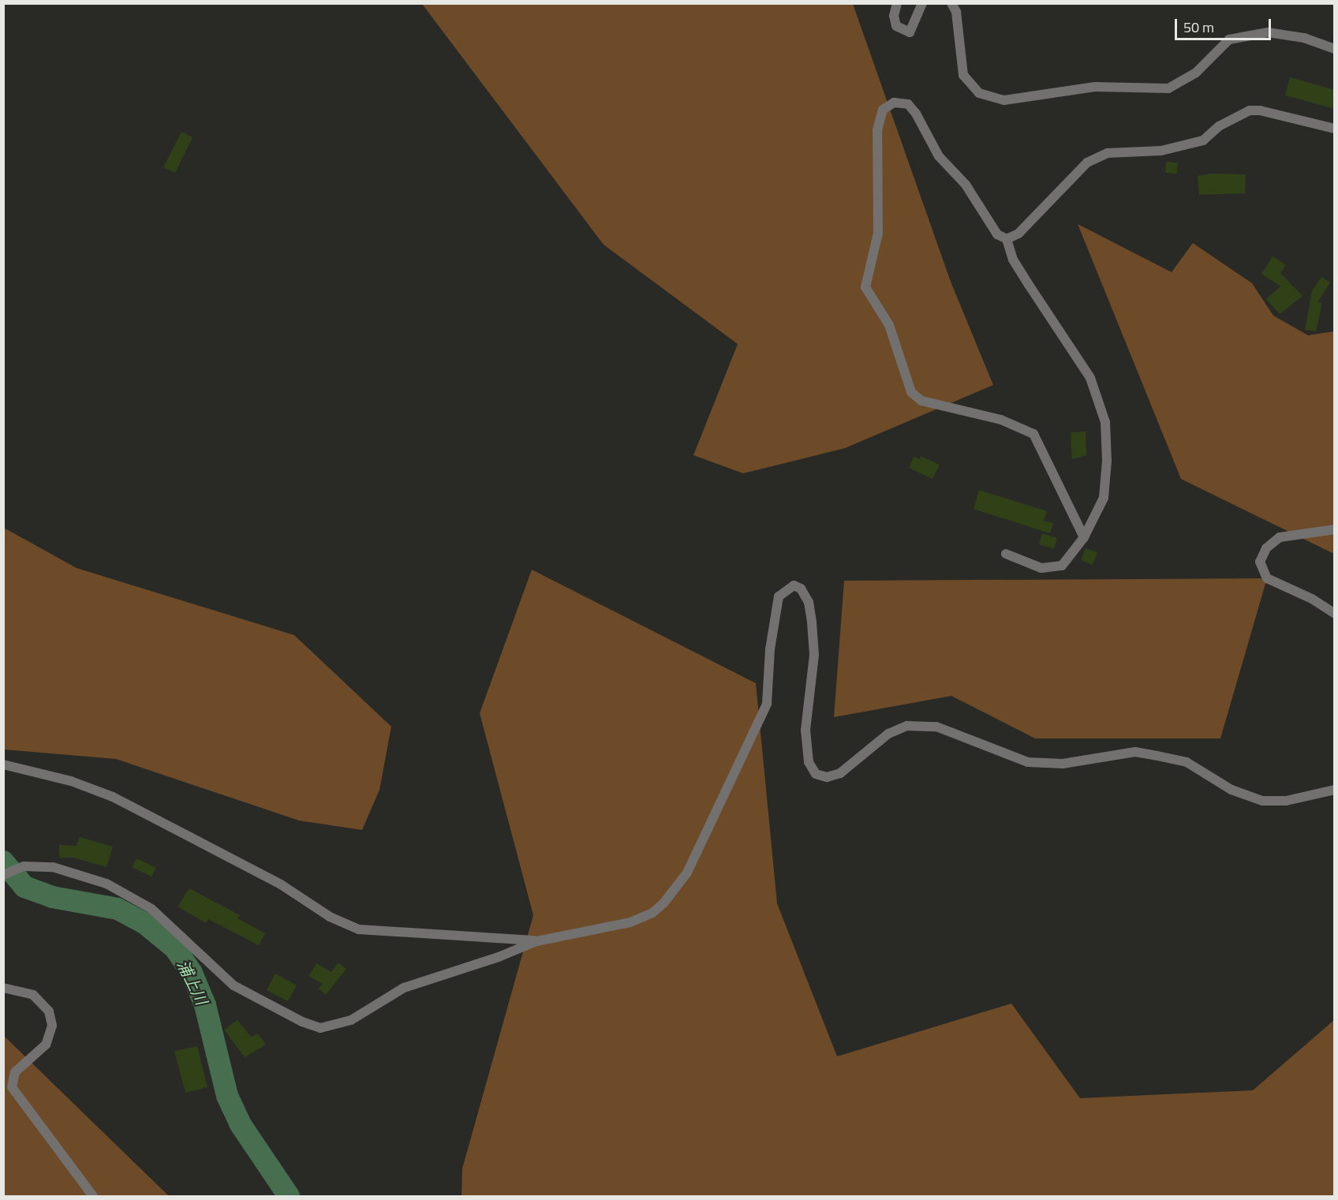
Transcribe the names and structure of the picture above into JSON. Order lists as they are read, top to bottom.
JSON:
{
  "water": ["浦上川"],
  "scale_bar": "50 m"
}
